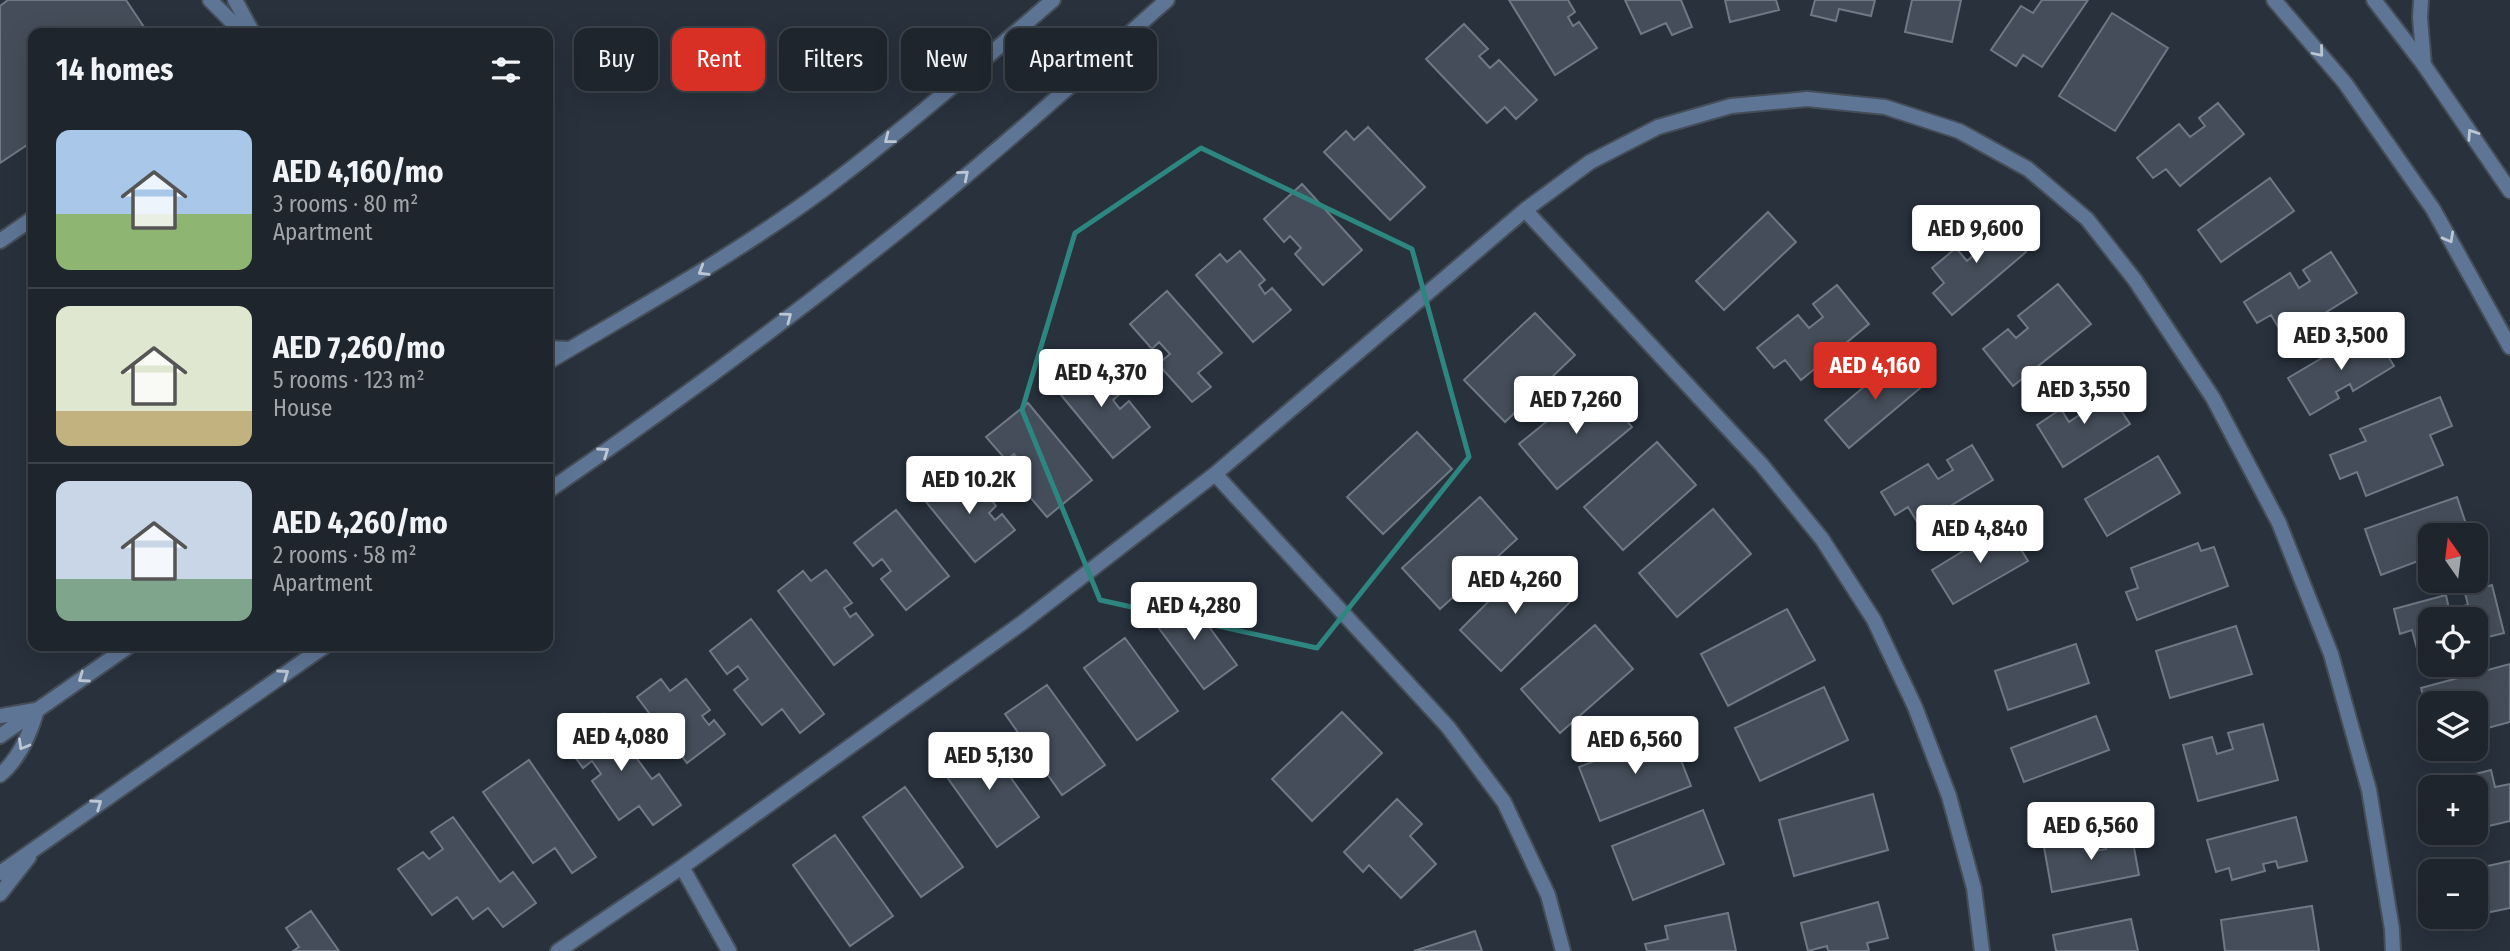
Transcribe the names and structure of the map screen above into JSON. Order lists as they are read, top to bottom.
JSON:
{
  "north": "top",
  "page": {
    "chip": [
      "Buy",
      "Rent",
      "Filters",
      "New",
      "Apartment"
    ],
    "heading": "14 homes",
    "list": [
      {
        "name": "AED 4,160/mo",
        "note": "3 rooms · 80 m² · Apartment"
      },
      {
        "name": "AED 7,260/mo",
        "note": "5 rooms · 123 m² · House"
      },
      {
        "name": "AED 4,260/mo",
        "note": "2 rooms · 58 m² · Apartment"
      }
    ],
    "price": [
      "AED 9,600",
      "AED 3,500",
      "AED 4,160",
      "AED 4,370",
      "AED 3,550",
      "AED 7,260",
      "AED 10.2K",
      "AED 4,840",
      "AED 4,260",
      "AED 4,280",
      "AED 4,080",
      "AED 6,560",
      "AED 5,130",
      "AED 6,560"
    ],
    "map_buttons": ["+", "−"]
  }
}
